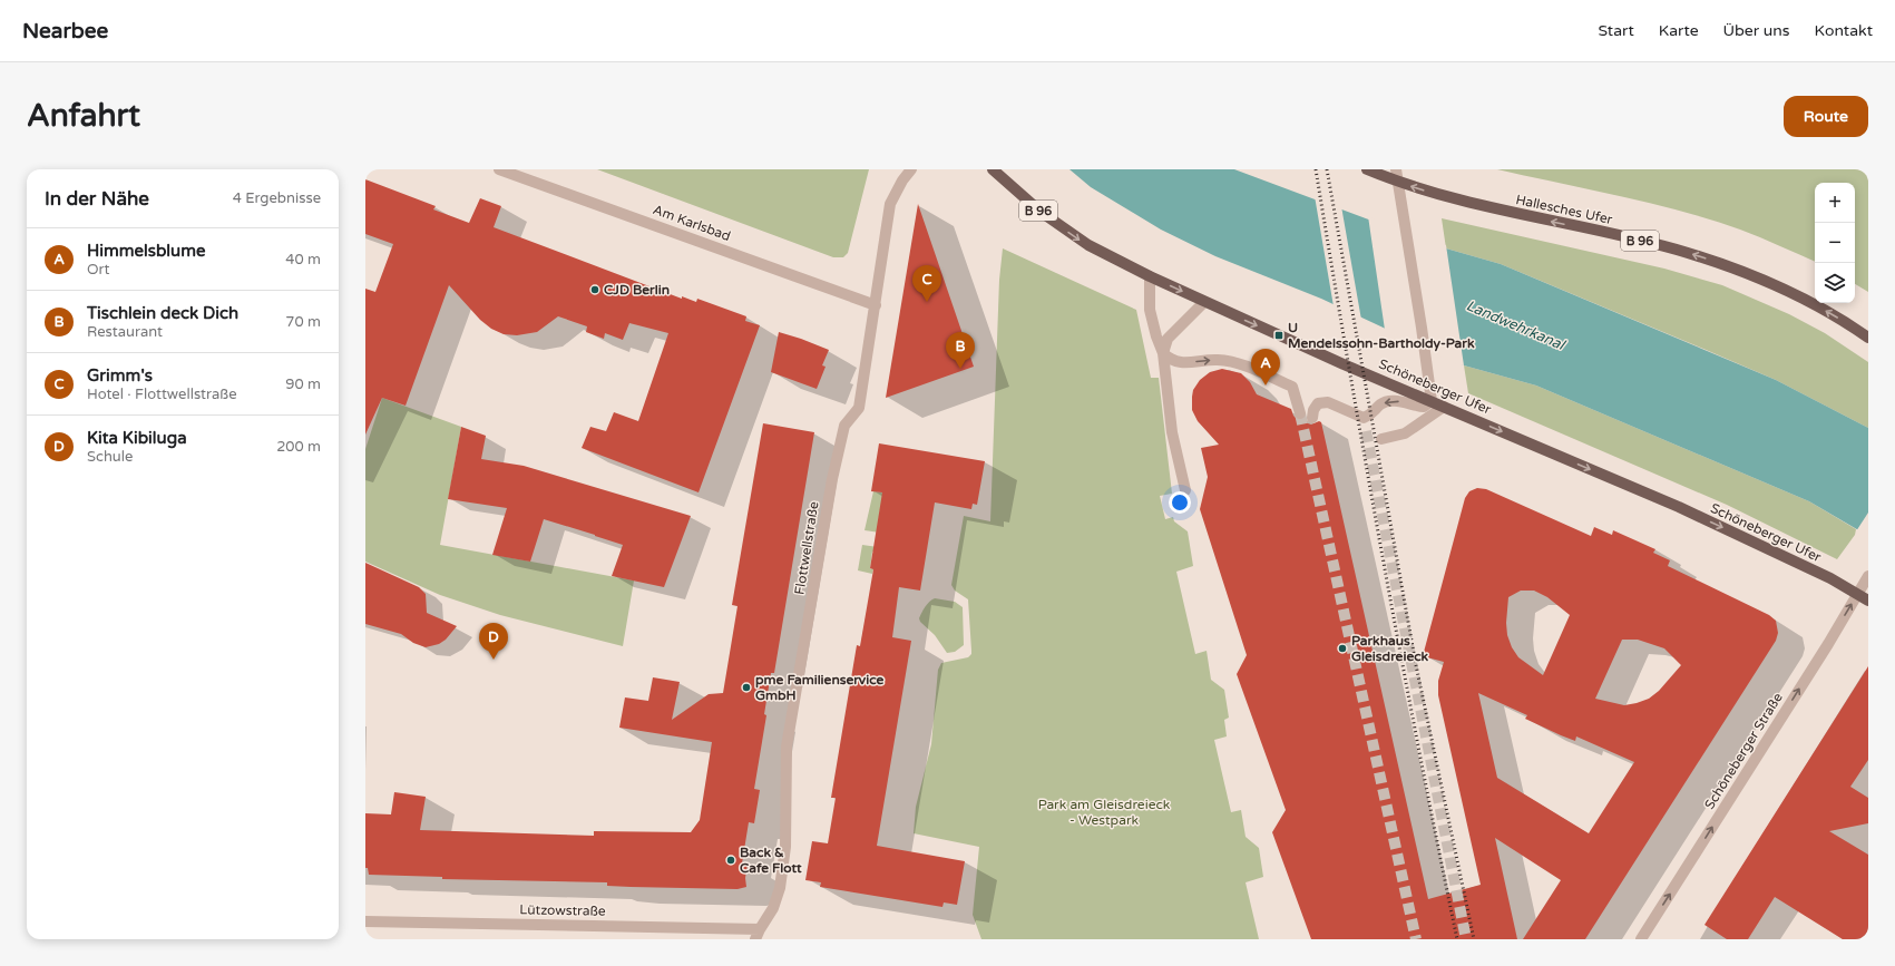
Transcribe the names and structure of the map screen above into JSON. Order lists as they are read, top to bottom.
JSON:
{
  "streets": {
    "main road": ["Hallesches Ufer", "B 96", "Schöneberger Ufer"],
    "street": [
      "Am Karlsbad",
      "Flottwellstraße",
      "Schöneberger Straße",
      "Lützowstraße"
    ]
  },
  "crossings": [
    ["Hallesches Ufer", "B 96"],
    ["B 96", "Schöneberger Ufer"],
    ["B 96", "Schöneberger Straße"],
    ["Am Karlsbad", "Flottwellstraße"],
    ["Schöneberger Ufer", "Schöneberger Straße"],
    ["Flottwellstraße", "Lützowstraße"]
  ],
  "one_way": ["Hallesches Ufer", "Schöneberger Ufer", "Schöneberger Straße"],
  "water": ["Landwehrkanal"],
  "parks": ["Park am Gleisdreieck - Westpark"],
  "places": {
    "other": [
      "CJD Berlin",
      "Parkhaus Gleisdreieck",
      "pme Familienservice GmbH",
      "Back & Cafe Flott"
    ],
    "transit": ["U Mendelssohn-Bartholdy-Park"]
  },
  "page": {
    "header": "Nearbee",
    "nav": [
      "Start",
      "Karte",
      "Über uns",
      "Kontakt"
    ],
    "buttons": "Route",
    "title": "Anfahrt",
    "heading": ["In der Nähe", "4 Ergebnisse"],
    "map_buttons": ["+", "−"],
    "list": [
      {
        "mark": "A",
        "name": "Himmelsblume",
        "note": "Ort",
        "value": "40 m"
      },
      {
        "mark": "B",
        "name": "Tischlein deck Dich",
        "note": "Restaurant",
        "value": "70 m"
      },
      {
        "mark": "C",
        "name": "Grimm's",
        "note": "Hotel · Flottwellstraße",
        "value": "90 m"
      },
      {
        "mark": "D",
        "name": "Kita Kibiluga",
        "note": "Schule",
        "value": "200 m"
      }
    ],
    "pins": [
      "C",
      "B",
      "A",
      "D"
    ]
  }
}
